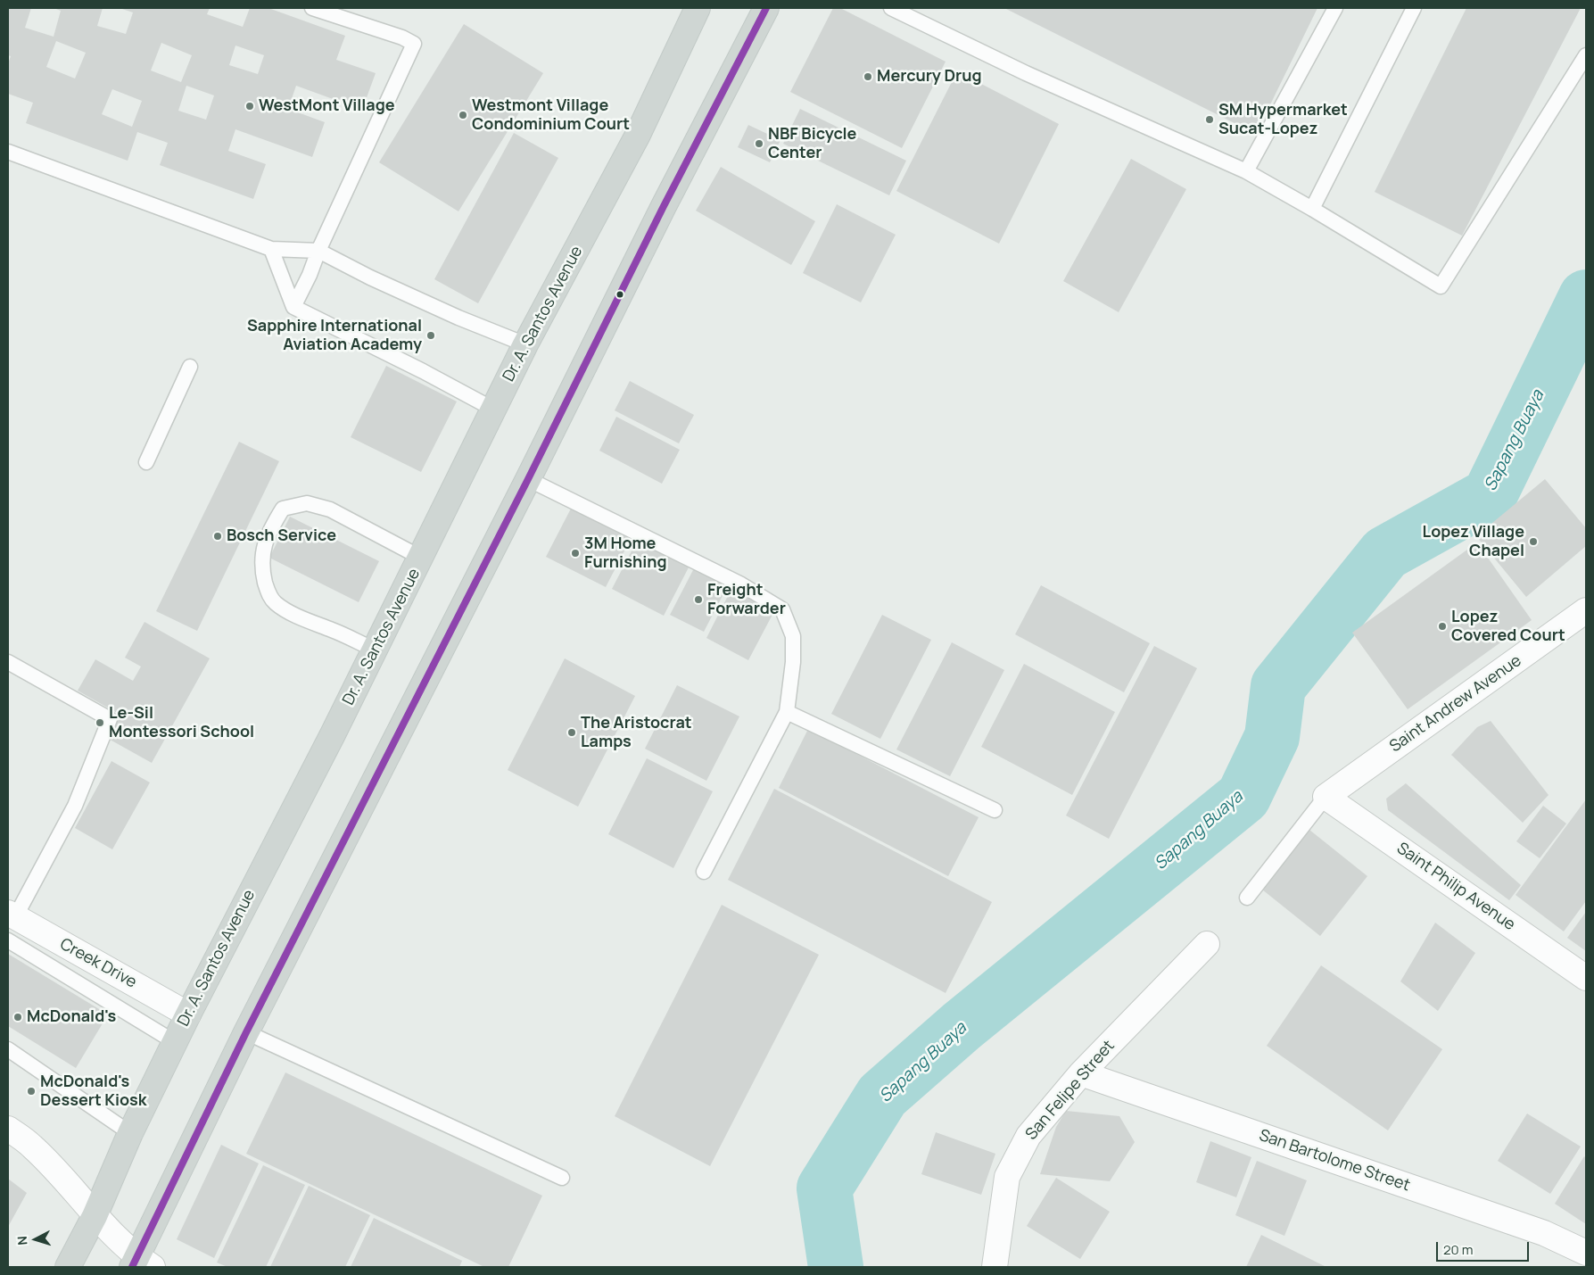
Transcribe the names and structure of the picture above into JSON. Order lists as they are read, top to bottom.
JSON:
{
  "streets": {
    "main road": ["Dr. A. Santos Avenue"],
    "street": [
      "Saint Andrew Avenue",
      "Saint Philip Avenue",
      "Creek Drive",
      "San Felipe Street",
      "San Bartolome Street"
    ]
  },
  "crossings": [
    ["Dr. A. Santos Avenue", "Creek Drive"],
    ["Saint Andrew Avenue", "Saint Philip Avenue"],
    ["San Felipe Street", "San Bartolome Street"]
  ],
  "water": ["Sapang Buaya"],
  "places": [
    "Mercury Drug",
    "WestMont Village",
    "Westmont Village Condominium Court",
    "SM Hypermarket Sucat-Lopez",
    "NBF Bicycle Center",
    "Sapphire International Aviation Academy",
    "Bosch Service",
    "Lopez Village Chapel",
    "3M Home Furnishing",
    "Freight Forwarder",
    "Lopez Covered Court",
    "Le-Sil Montessori School",
    "The Aristocrat Lamps",
    "McDonald's",
    "McDonald's Dessert Kiosk"
  ],
  "scale_bar": "20 m",
  "north": "left"
}
